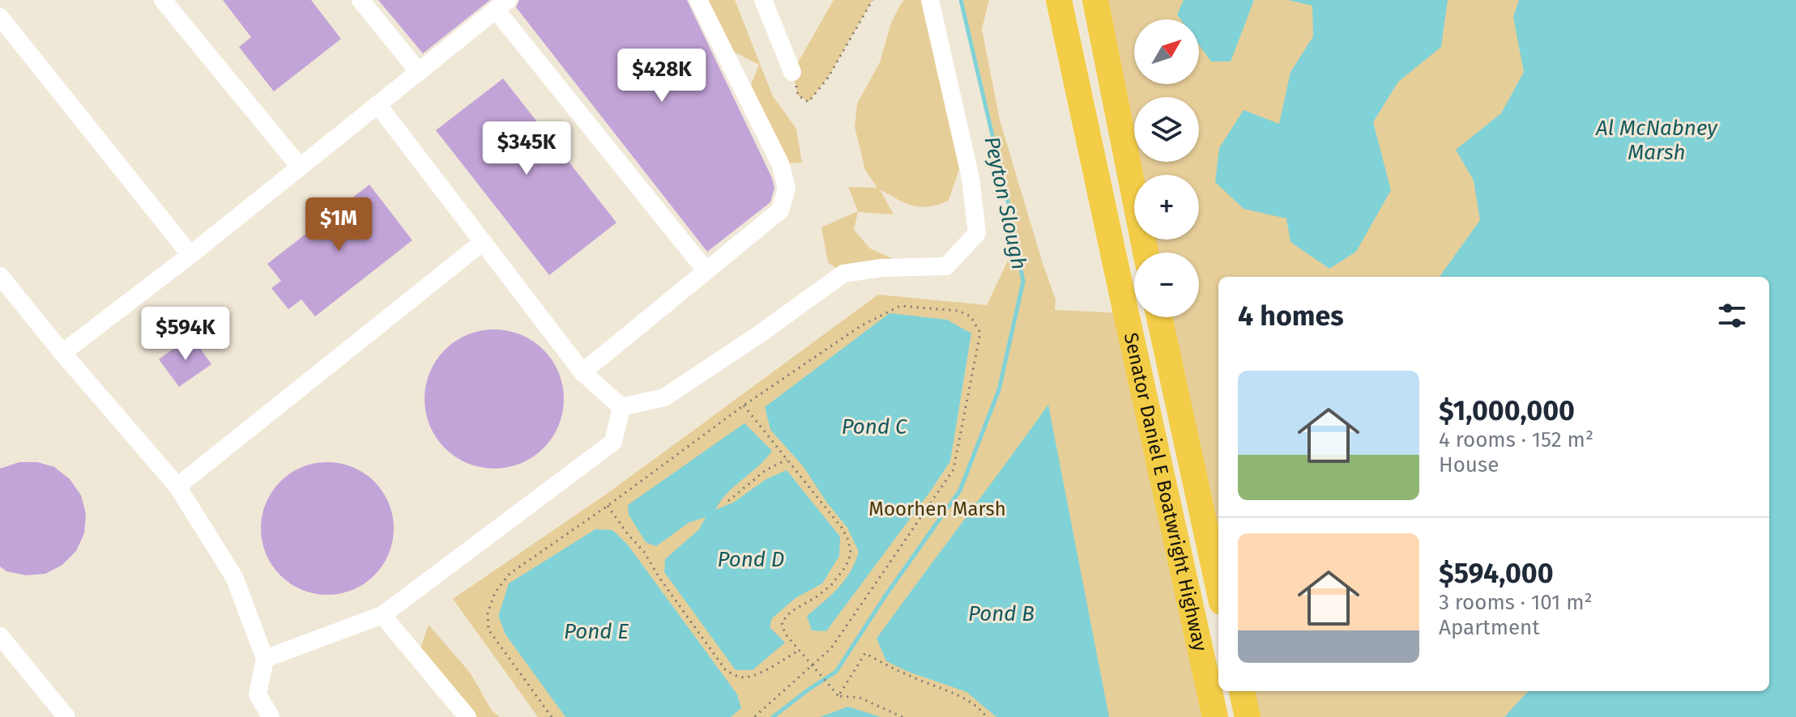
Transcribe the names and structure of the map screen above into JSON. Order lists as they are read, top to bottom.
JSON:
{
  "streets": {
    "highway": ["Senator Daniel E Boatwright Highway"]
  },
  "water": [
    "Al McNabney Marsh",
    "Peyton Slough",
    "Pond C",
    "Pond D",
    "Pond B",
    "Pond E"
  ],
  "parks": ["Moorhen Marsh"],
  "north": "top right",
  "page": {
    "map_buttons": ["+", "−"],
    "price": [
      "$428K",
      "$345K",
      "$1M",
      "$594K"
    ],
    "heading": "4 homes",
    "list": [
      {
        "name": "$1,000,000",
        "note": "4 rooms · 152 m² · House"
      },
      {
        "name": "$594,000",
        "note": "3 rooms · 101 m² · Apartment"
      }
    ]
  }
}
